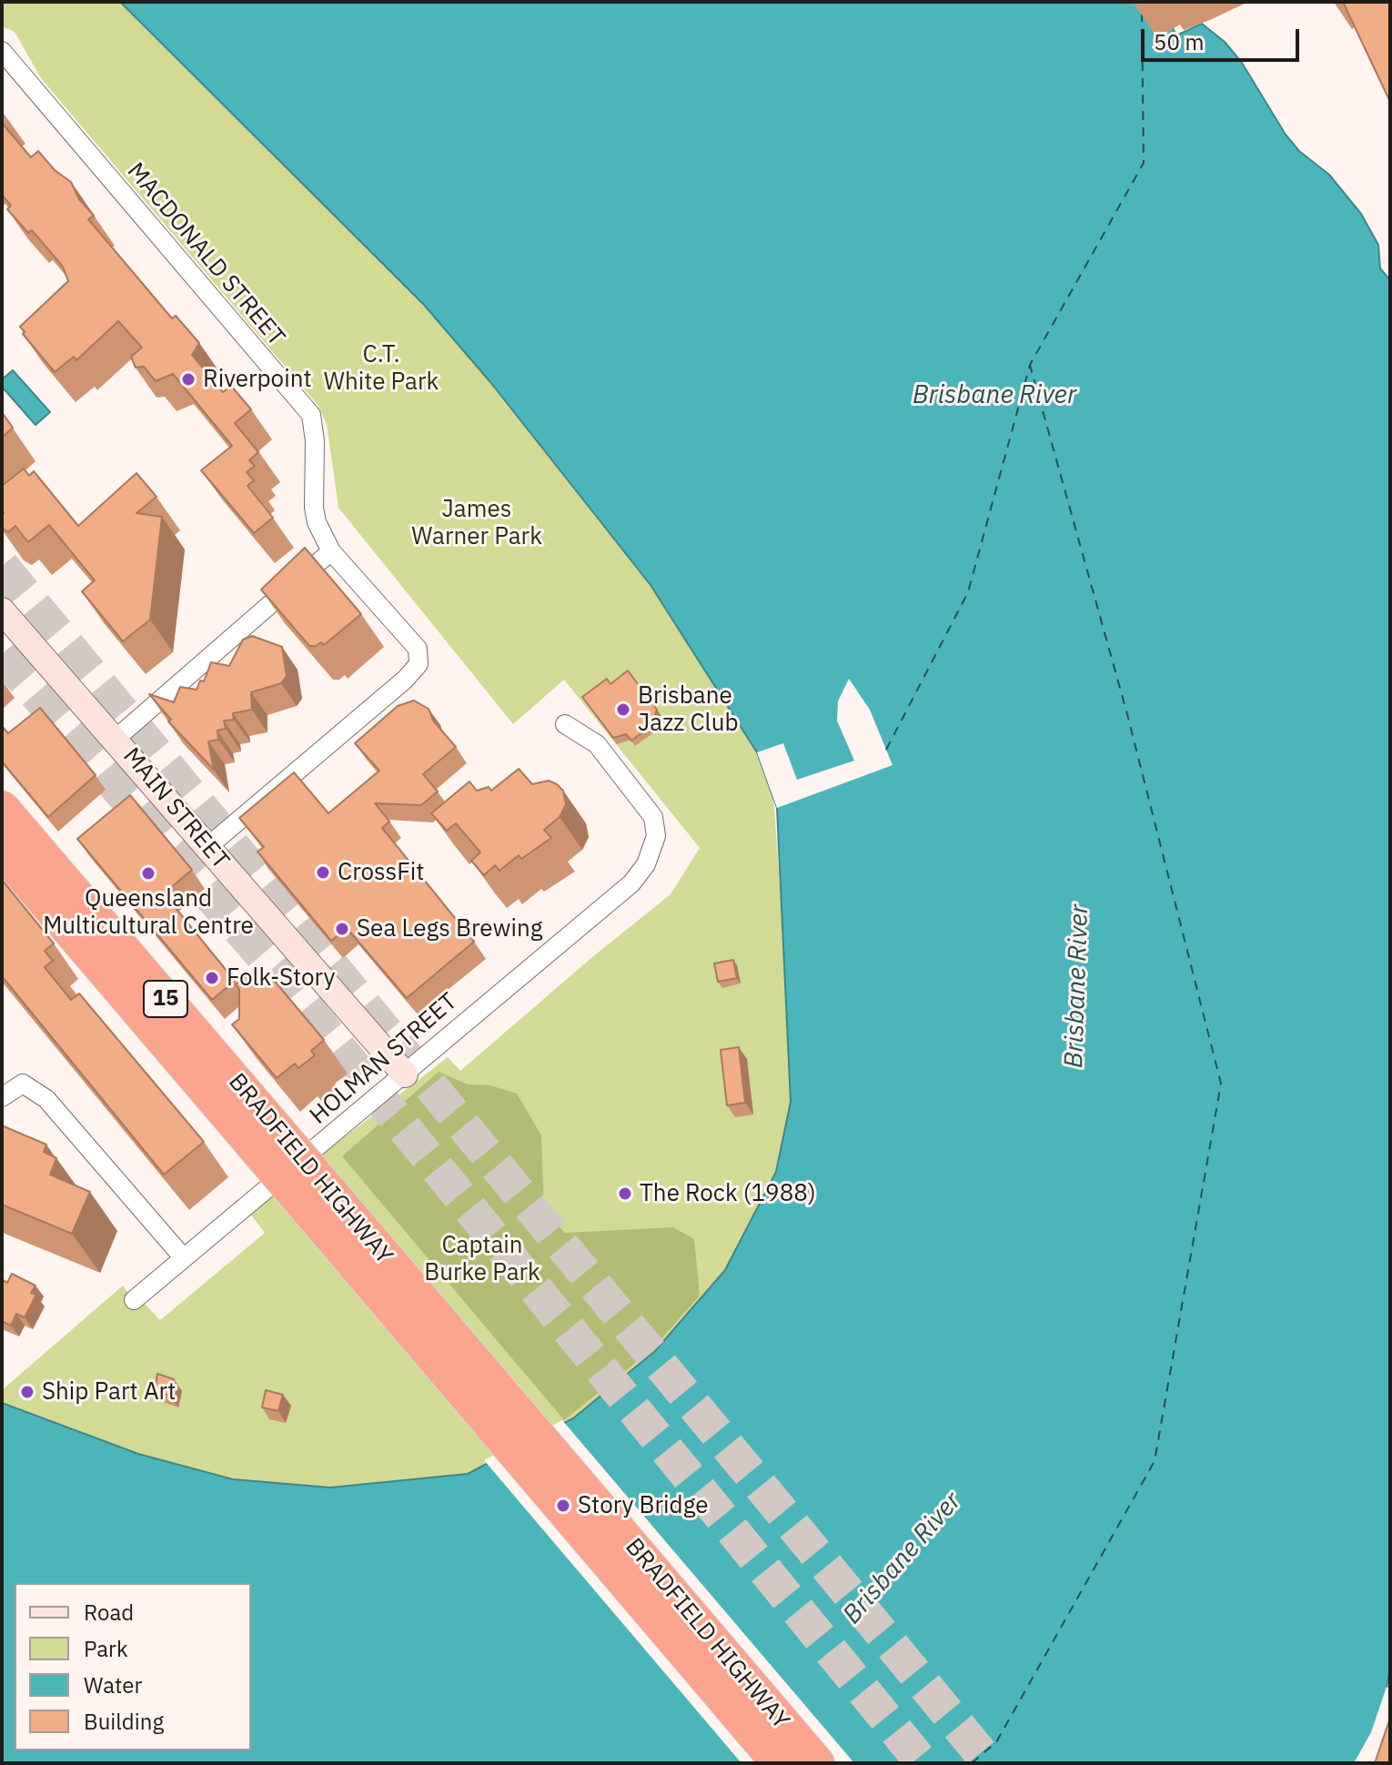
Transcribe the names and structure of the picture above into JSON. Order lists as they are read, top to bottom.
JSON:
{
  "streets": {
    "highway": ["15", "BRADFIELD HIGHWAY"],
    "street": ["MACDONALD STREET", "MAIN STREET", "HOLMAN STREET"]
  },
  "crossings": [
    ["MACDONALD STREET", "MAIN STREET"],
    ["MAIN STREET", "HOLMAN STREET"]
  ],
  "water": ["Brisbane River"],
  "parks": ["C.T. White Park", "James Warner Park", "Captain Burke Park"],
  "places": [
    "Riverpoint",
    "Brisbane Jazz Club",
    "CrossFit",
    "Queensland Multicultural Centre",
    "Sea Legs Brewing",
    "Folk-Story",
    "The Rock (1988)",
    "Ship Part Art",
    "Story Bridge"
  ],
  "legend": [
    "Road",
    "Park",
    "Water",
    "Building"
  ],
  "scale_bar": "50 m"
}
